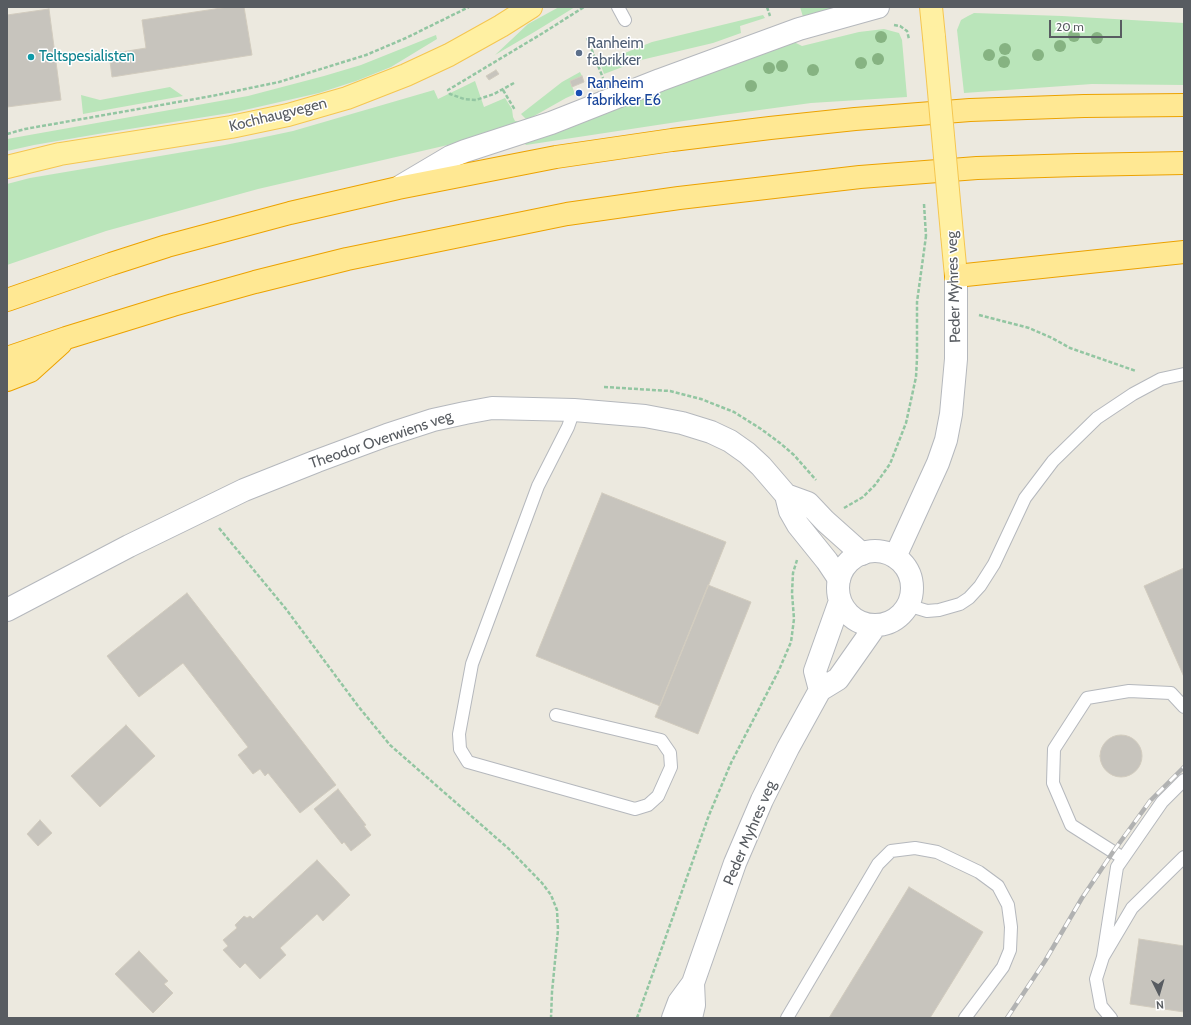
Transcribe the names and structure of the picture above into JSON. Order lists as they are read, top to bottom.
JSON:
{
  "streets": {
    "main road": ["Kochhaugvegen", "Peder Myhres veg"],
    "street": ["Theodor Overwiens veg"]
  },
  "crossings": [
    ["Peder Myhres veg", "Theodor Overwiens veg"]
  ],
  "places": ["Ranheim fabrikker", "Teltspesialisten", "Ranheim fabrikker E6"],
  "scale_bar": "20 m",
  "north": "bottom"
}
